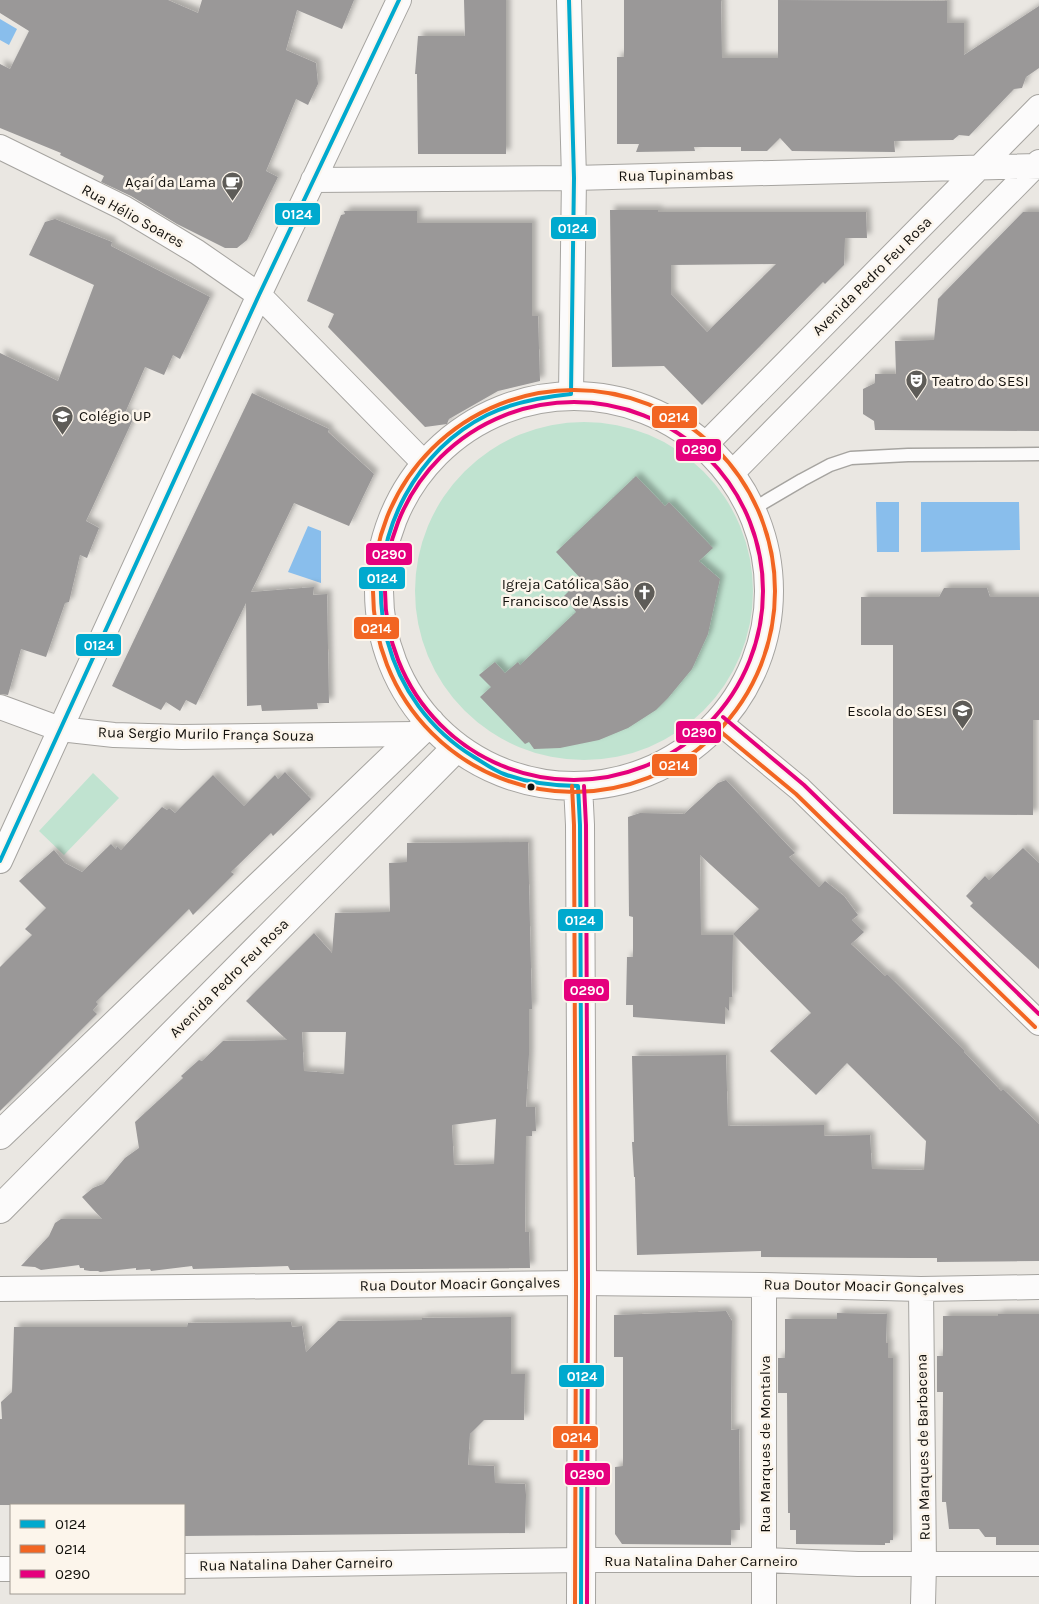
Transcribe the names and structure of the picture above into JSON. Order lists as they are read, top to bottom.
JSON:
{
  "streets": {
    "street": [
      "Rua Tupinambas",
      "Rua Hélio Soares",
      "Avenida Pedro Feu Rosa",
      "Rua Sergio Murilo França Souza",
      "Rua Doutor Moacir Gonçalves",
      "Rua Marques de Montalva",
      "Rua Marques de Barbacena",
      "Rua Natalina Daher Carneiro"
    ]
  },
  "crossings": [
    ["Rua Tupinambas", "Avenida Pedro Feu Rosa"],
    ["Rua Doutor Moacir Gonçalves", "Rua Marques de Montalva"],
    ["Rua Doutor Moacir Gonçalves", "Rua Marques de Barbacena"],
    ["Rua Marques de Montalva", "Rua Natalina Daher Carneiro"],
    ["Rua Marques de Barbacena", "Rua Natalina Daher Carneiro"]
  ],
  "places": {
    "cafe": ["Açaí da Lama"],
    "theatre": ["Teatro do SESI"],
    "school or university": ["Colégio UP", "Escola do SESI"],
    "church": ["Igreja Católica São Francisco de Assis"]
  },
  "lines": ["transit line 0124", "transit line 0214", "transit line 0290"],
  "legend": ["0124", "0214", "0290"]
}
